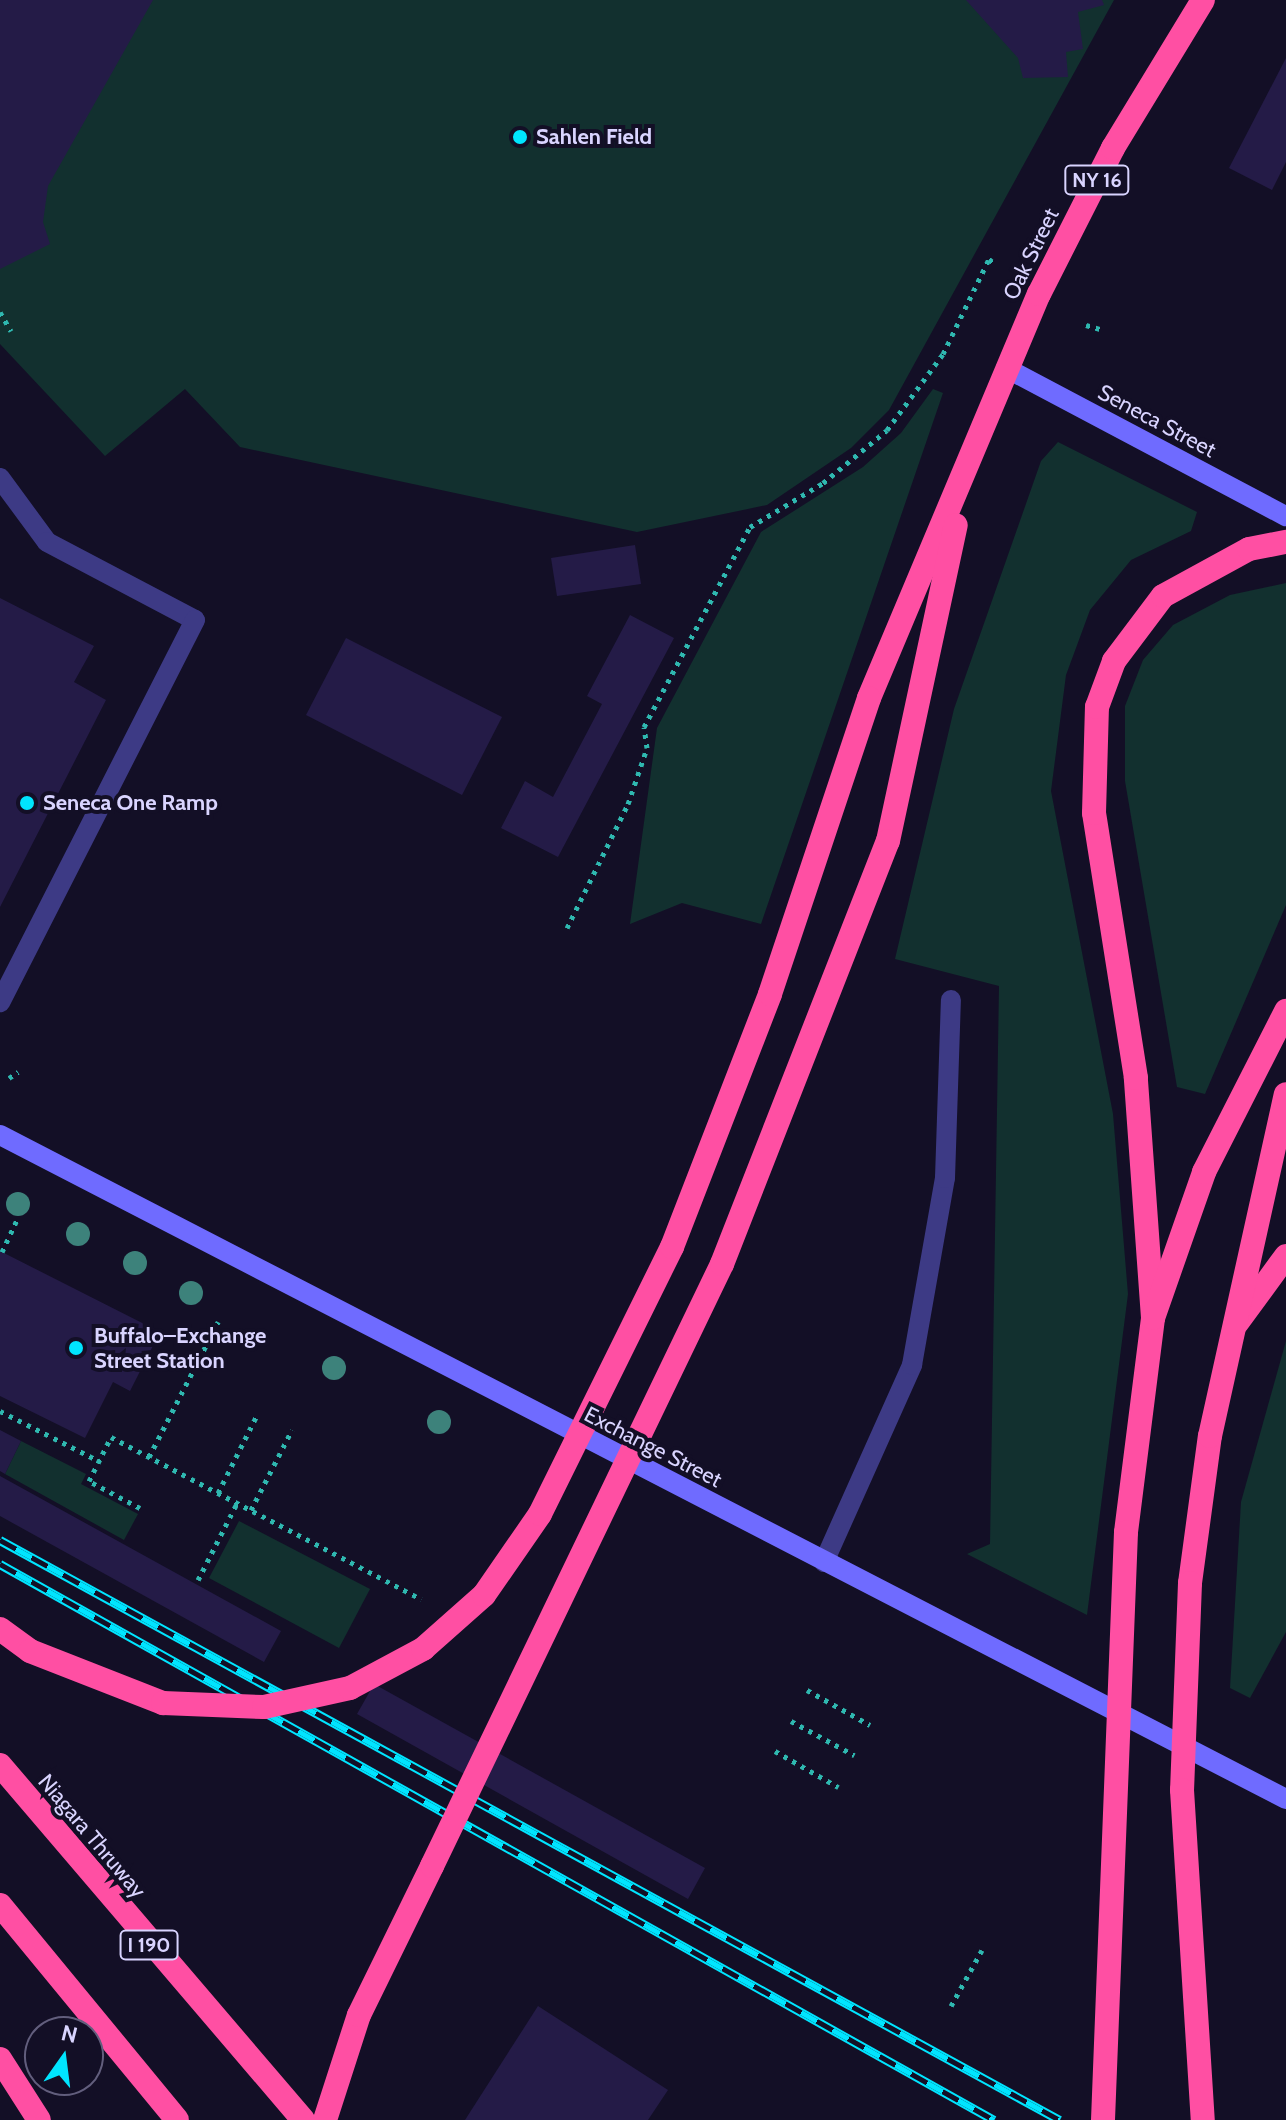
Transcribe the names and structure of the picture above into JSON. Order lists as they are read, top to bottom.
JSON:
{
  "streets": {
    "highway": [
      "NY 16",
      "Oak Street",
      "Niagara Thruway",
      "I 190"
    ],
    "street": ["Seneca Street", "Exchange Street"]
  },
  "crossings": [
    ["Oak Street", "Seneca Street"]
  ],
  "places": ["Sahlen Field", "Seneca One Ramp", "Buffalo–Exchange Street Station"],
  "north": "top"
}
